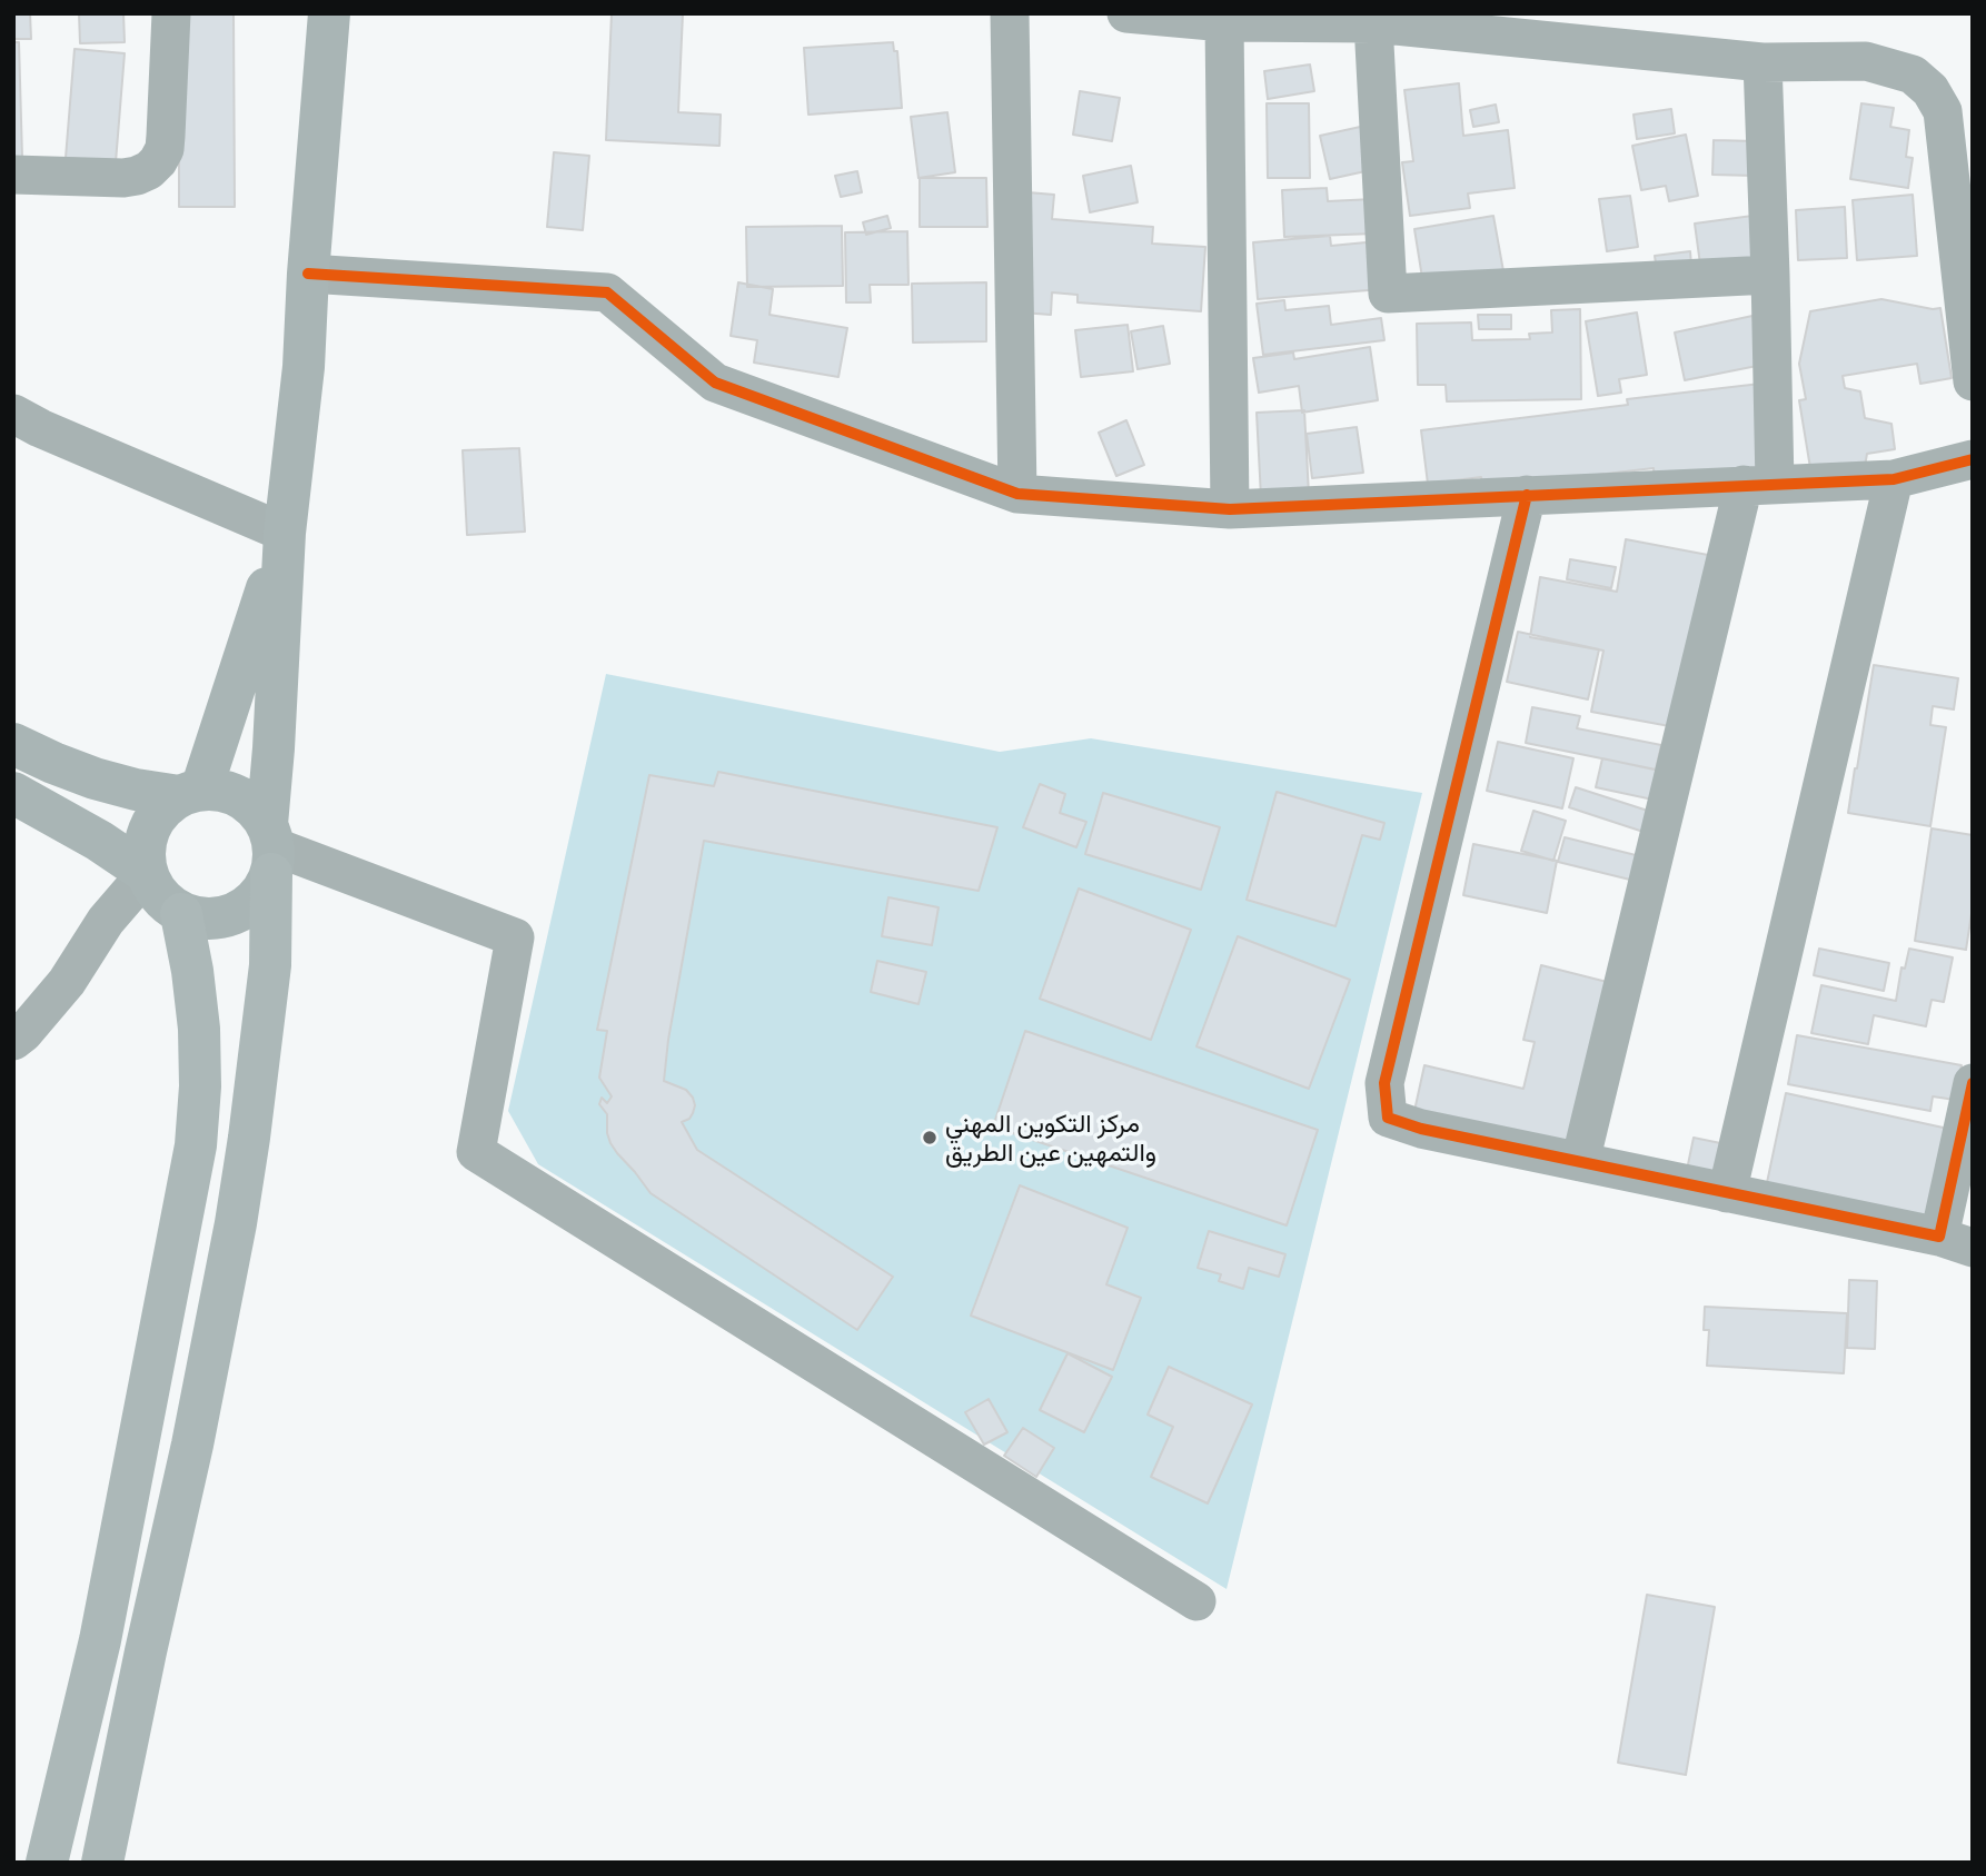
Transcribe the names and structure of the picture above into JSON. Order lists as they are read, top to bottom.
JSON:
{
  "places": ["مركز التكوين المهني والتمهين عين الطريق"]
}
